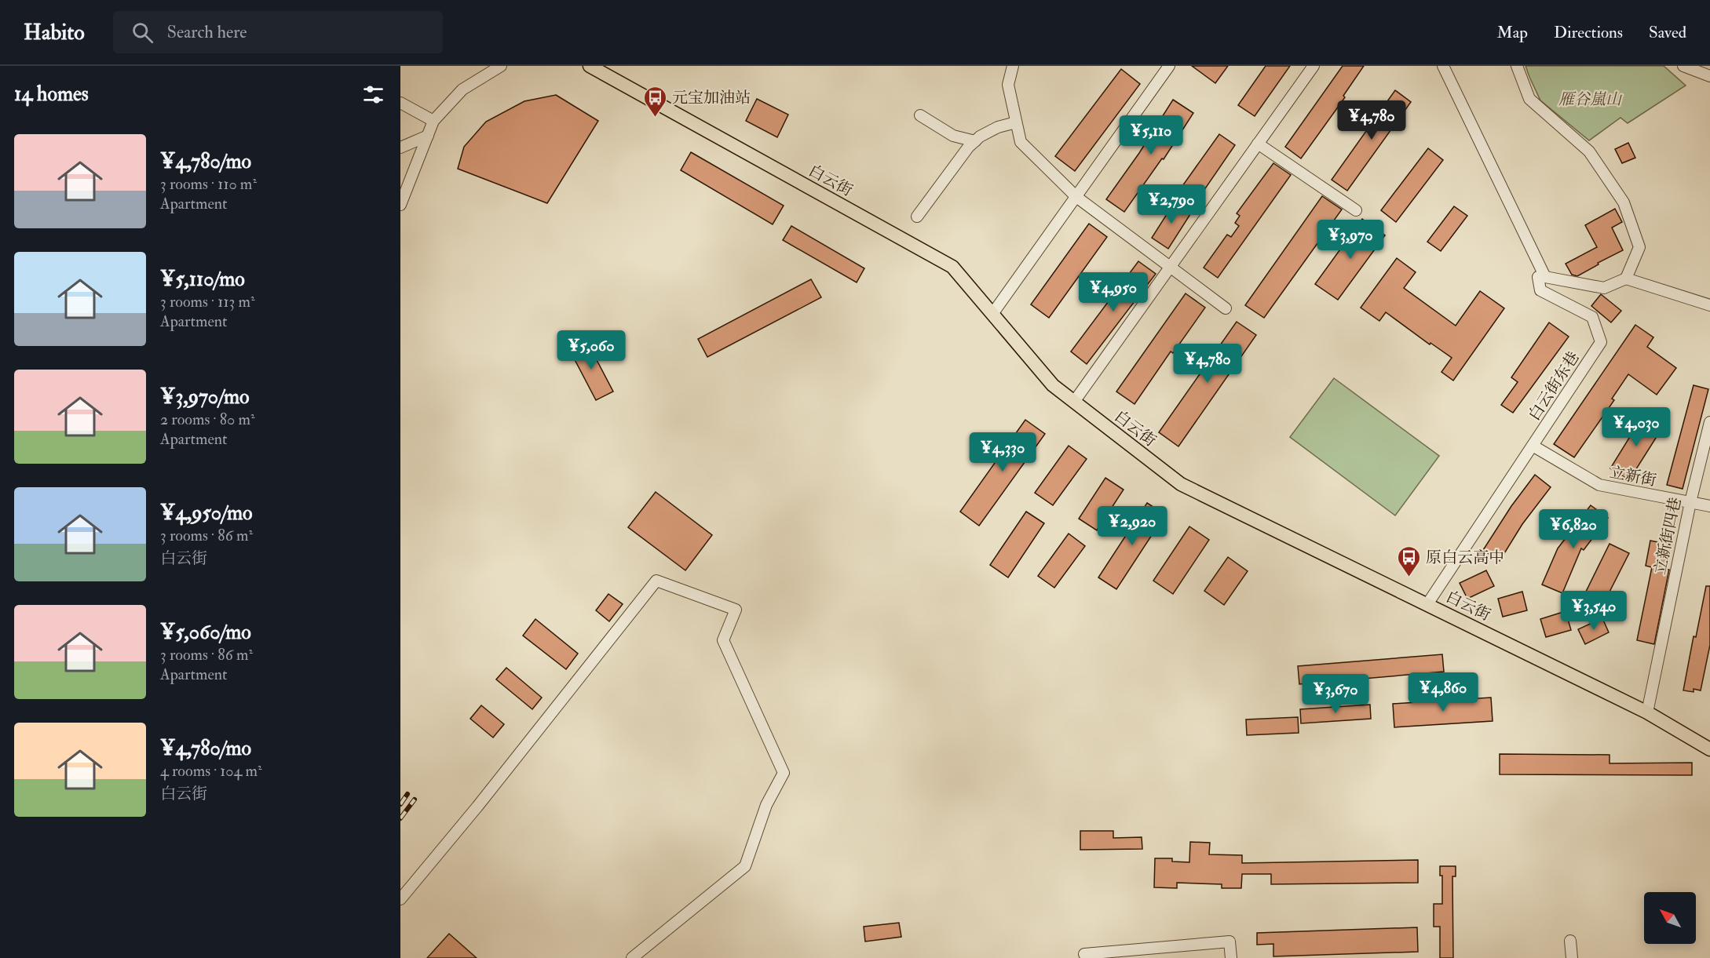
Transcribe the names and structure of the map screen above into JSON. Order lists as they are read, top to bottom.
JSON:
{
  "streets": {
    "main road": ["白云街"],
    "street": ["白云街东巷", "立新街", "立新街四巷"]
  },
  "crossings": [
    ["白云街", "白云街东巷"],
    ["白云街", "立新街四巷"],
    ["白云街东巷", "立新街"],
    ["立新街", "立新街四巷"]
  ],
  "parks": ["雁谷嵐山"],
  "places": {
    "bus stop": ["元宝加油站", "原白云高中"]
  },
  "north": "top left",
  "page": {
    "header": "Habito",
    "search": "Search here",
    "nav": ["Map", "Directions", "Saved"],
    "heading": "14 homes",
    "price": [
      "¥4,780",
      "¥5,110",
      "¥2,790",
      "¥3,970",
      "¥4,950",
      "¥5,060",
      "¥4,780",
      "¥4,030",
      "¥4,330",
      "¥2,920",
      "¥6,820",
      "¥3,540",
      "¥4,860",
      "¥3,670"
    ],
    "list": [
      {
        "name": "¥4,780/mo",
        "note": "3 rooms · 110 m² · Apartment"
      },
      {
        "name": "¥5,110/mo",
        "note": "3 rooms · 113 m² · Apartment"
      },
      {
        "name": "¥3,970/mo",
        "note": "2 rooms · 80 m² · Apartment"
      },
      {
        "name": "¥4,950/mo",
        "note": "3 rooms · 86 m² · 白云街"
      },
      {
        "name": "¥5,060/mo",
        "note": "3 rooms · 86 m² · Apartment"
      },
      {
        "name": "¥4,780/mo",
        "note": "4 rooms · 104 m² · 白云街"
      }
    ]
  }
}
